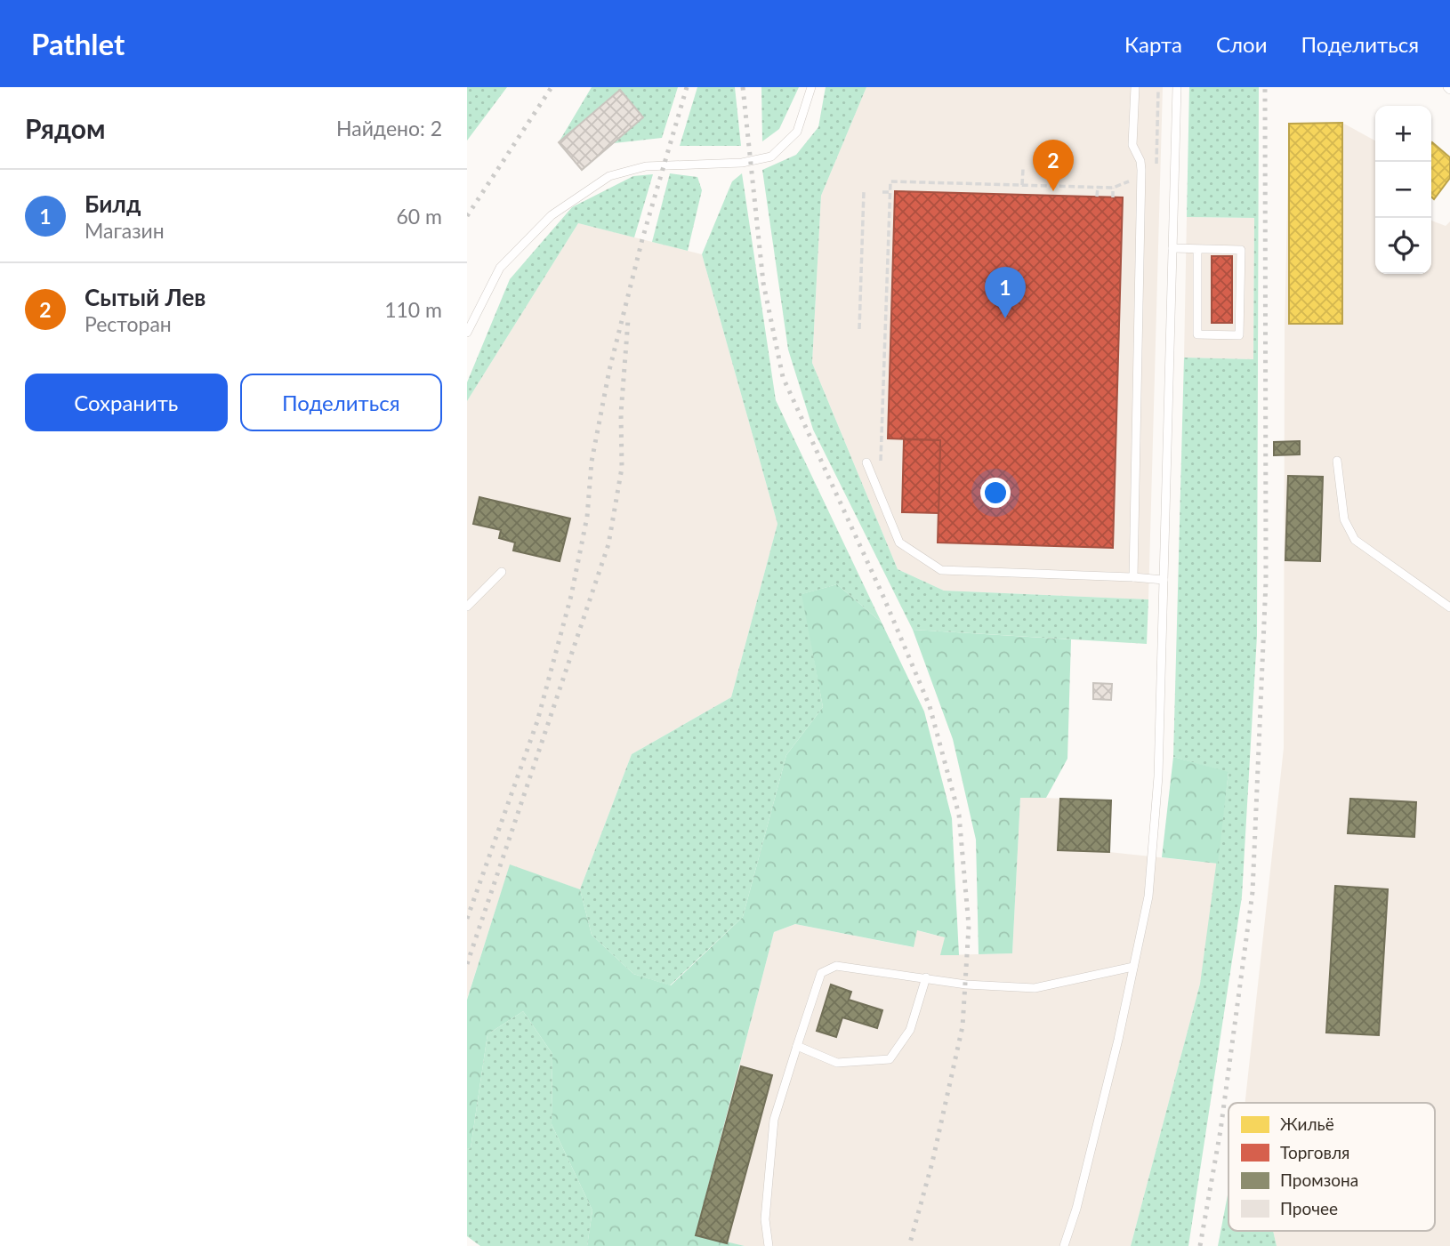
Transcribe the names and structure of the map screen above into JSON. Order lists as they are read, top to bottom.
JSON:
{
  "legend": [
    "Жильё",
    "Торговля",
    "Промзона",
    "Прочее"
  ],
  "page": {
    "header": "Pathlet",
    "nav": ["Карта", "Слои", "Поделиться"],
    "heading": ["Рядом", "Найдено: 2"],
    "map_buttons": ["+", "−"],
    "pins": ["2", "1"],
    "list": [
      {
        "mark": "1",
        "name": "Билд",
        "note": "Магазин",
        "value": "60 m"
      },
      {
        "mark": "2",
        "name": "Сытый Лев",
        "note": "Ресторан",
        "value": "110 m"
      }
    ],
    "buttons": ["Сохранить", "Поделиться"]
  }
}
